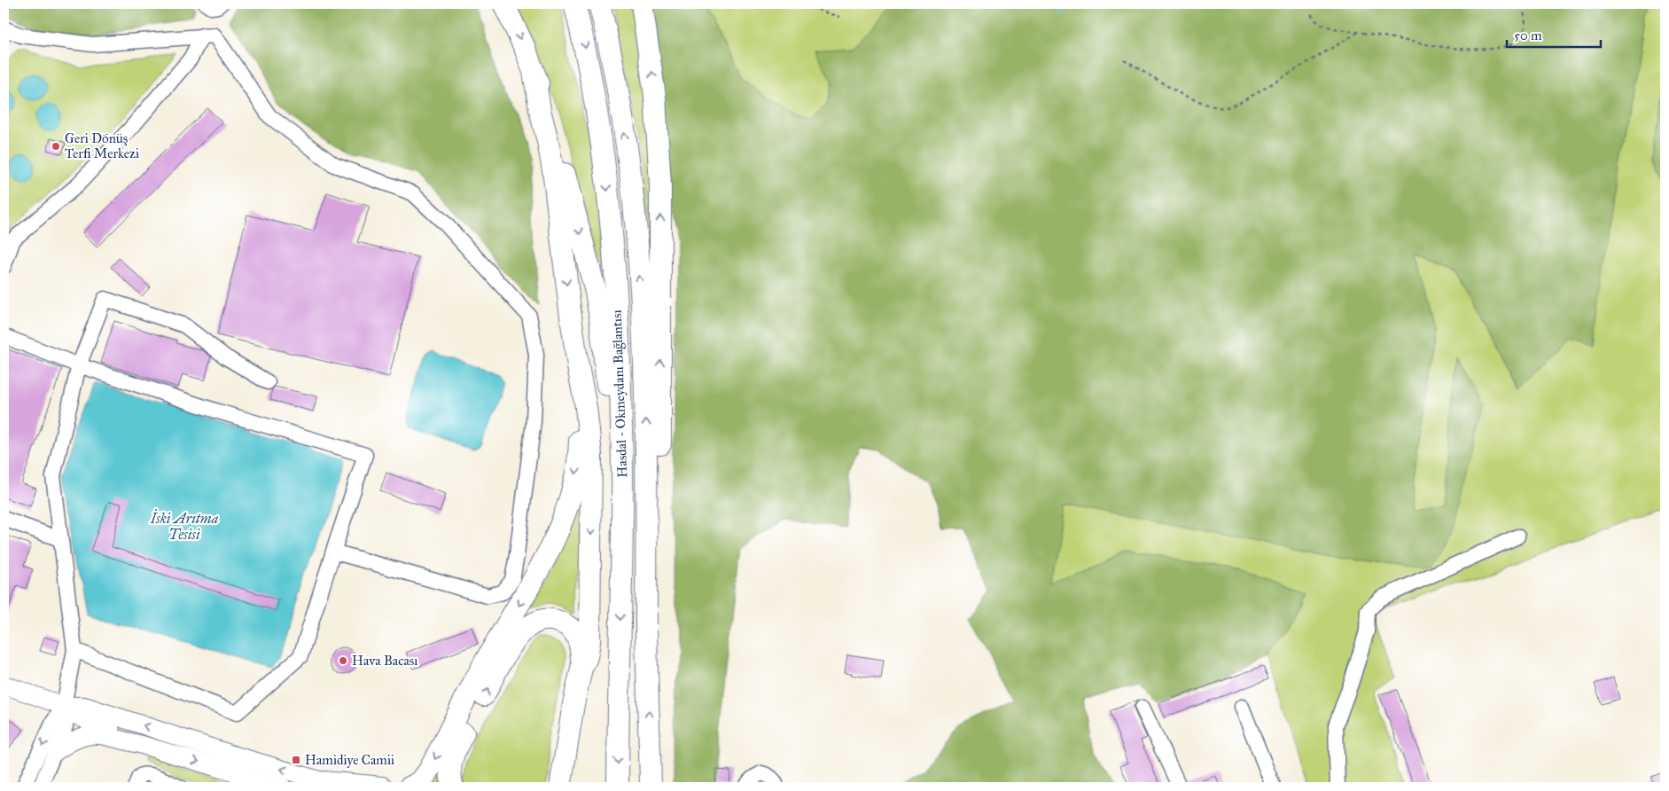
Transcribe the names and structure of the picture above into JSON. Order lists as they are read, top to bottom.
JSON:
{
  "streets": {
    "highway": ["Hasdal - Okmeydanı Bağlantısı"]
  },
  "water": ["İski Arıtma Tesisi"],
  "places": {
    "other": ["Geri Dönüş Terfi Merkezi", "Hava Bacası"],
    "transit": ["Hamidiye Camii"]
  },
  "scale_bar": "50 m"
}
